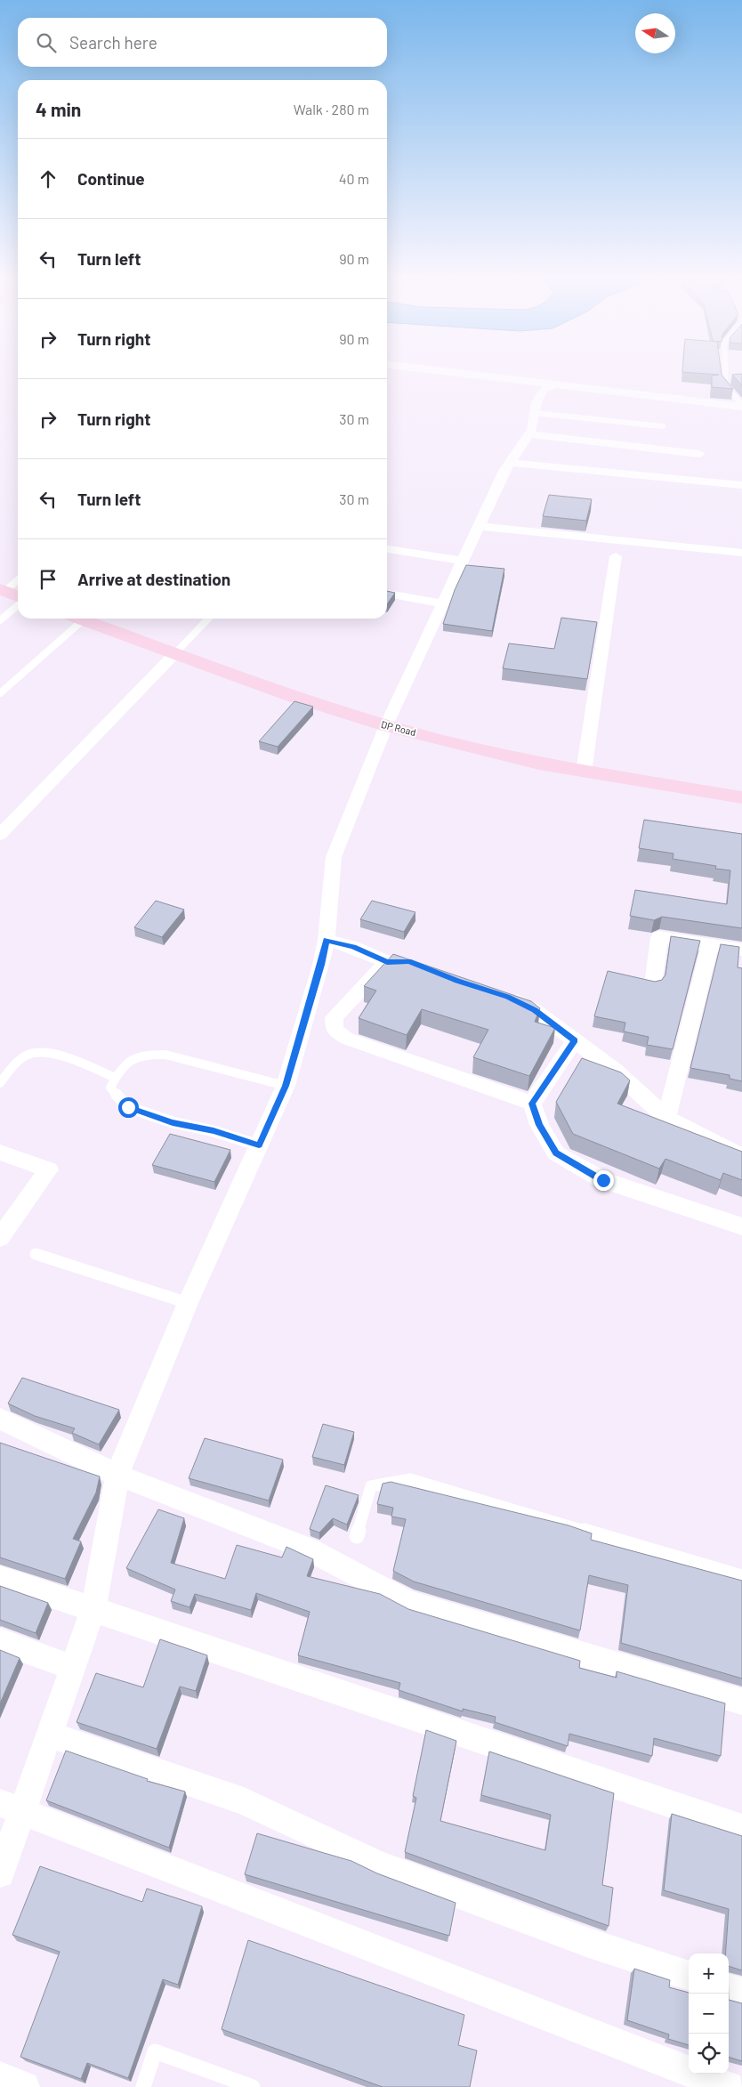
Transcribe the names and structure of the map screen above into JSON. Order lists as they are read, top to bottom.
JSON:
{
  "streets": {
    "street": ["DP Road"]
  },
  "north": "left",
  "page": {
    "search": "Search here",
    "heading": ["4 min", "Walk · 280 m"],
    "list": [
      ["Continue", "40 m"],
      ["Turn left", "90 m"],
      ["Turn right", "90 m"],
      ["Turn right", "30 m"],
      ["Turn left", "30 m"],
      "Arrive at destination"
    ],
    "map_buttons": ["+", "−"]
  }
}
